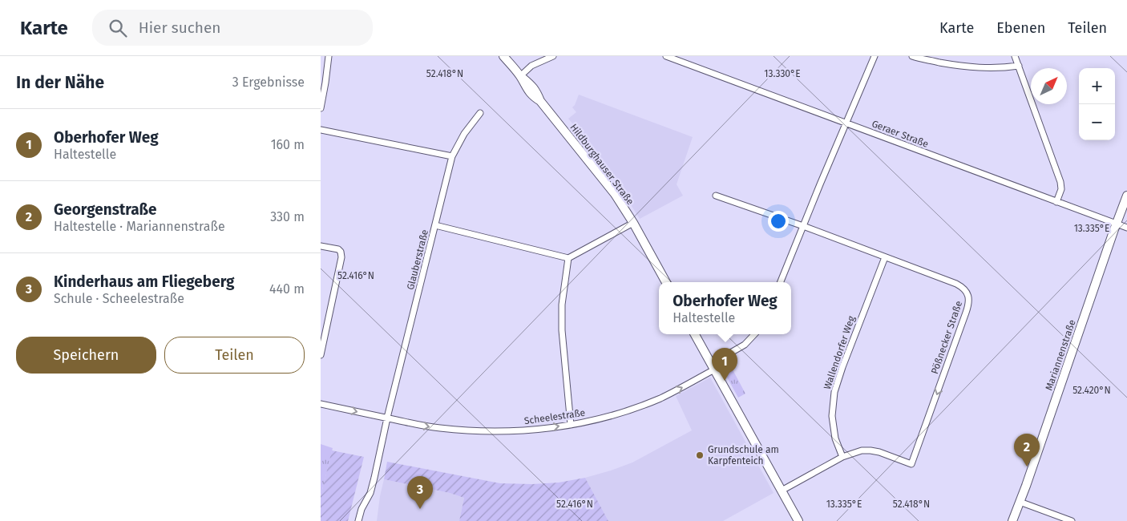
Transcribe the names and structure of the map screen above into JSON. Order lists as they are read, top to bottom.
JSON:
{
  "streets": {
    "main road": ["Hildburghauser Straße", "Mariannenstraße"],
    "street": [
      "Geraer Straße",
      "Glauberstraße",
      "Pößnecker Straße",
      "Wallendorfer Weg",
      "Scheelestraße"
    ]
  },
  "crossings": [
    ["Geraer Straße", "Mariannenstraße"],
    ["Glauberstraße", "Scheelestraße"],
    ["Pößnecker Straße", "Wallendorfer Weg"]
  ],
  "one_way": ["Scheelestraße"],
  "places": ["Grundschule am Karpfenteich"],
  "north": "top right",
  "page": {
    "header": "Karte",
    "search": "Hier suchen",
    "nav": ["Karte", "Ebenen", "Teilen"],
    "heading": ["In der Nähe", "3 Ergebnisse"],
    "map_buttons": ["+", "−"],
    "list": [
      {
        "mark": "1",
        "name": "Oberhofer Weg",
        "note": "Haltestelle",
        "value": "160 m"
      },
      {
        "mark": "2",
        "name": "Georgenstraße",
        "note": "Haltestelle · Mariannenstraße",
        "value": "330 m"
      },
      {
        "mark": "3",
        "name": "Kinderhaus am Fliegeberg",
        "note": "Schule · Scheelestraße",
        "value": "440 m"
      }
    ],
    "popup": ["Oberhofer Weg", "Haltestelle"],
    "buttons": ["Speichern", "Teilen"],
    "pins": ["1", "2", "3"]
  },
  "coordinates": [
    "52.418°N",
    "13.330°E",
    "13.335°E",
    "52.416°N",
    "52.420°N"
  ]
}
